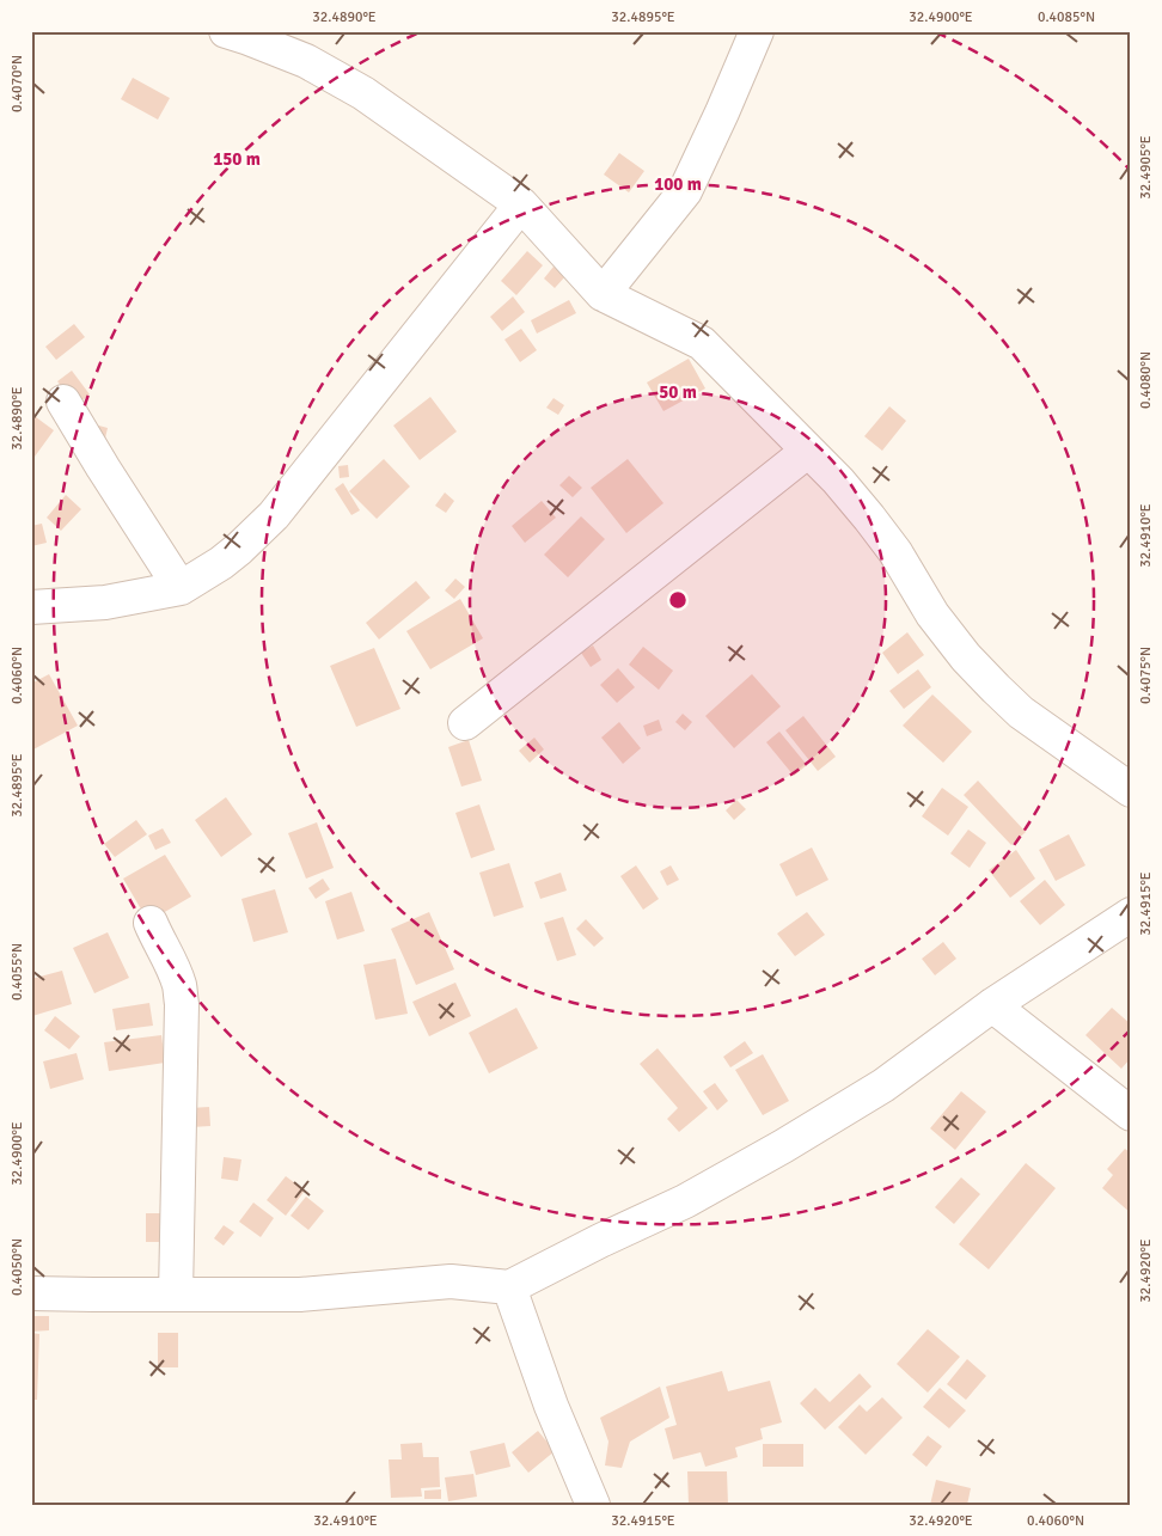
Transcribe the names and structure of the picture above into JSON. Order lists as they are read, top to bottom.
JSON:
{
  "coordinates": [
    "32.4890°E",
    "32.4895°E",
    "32.4900°E",
    "0.4085°N",
    "0.4070°N",
    "32.4905°E",
    "0.4080°N",
    "32.4910°E",
    "0.4060°N",
    "0.4075°N",
    "32.4915°E",
    "0.4055°N",
    "0.4050°N",
    "32.4920°E"
  ],
  "rings": ["150 m", "100 m", "50 m"]
}
